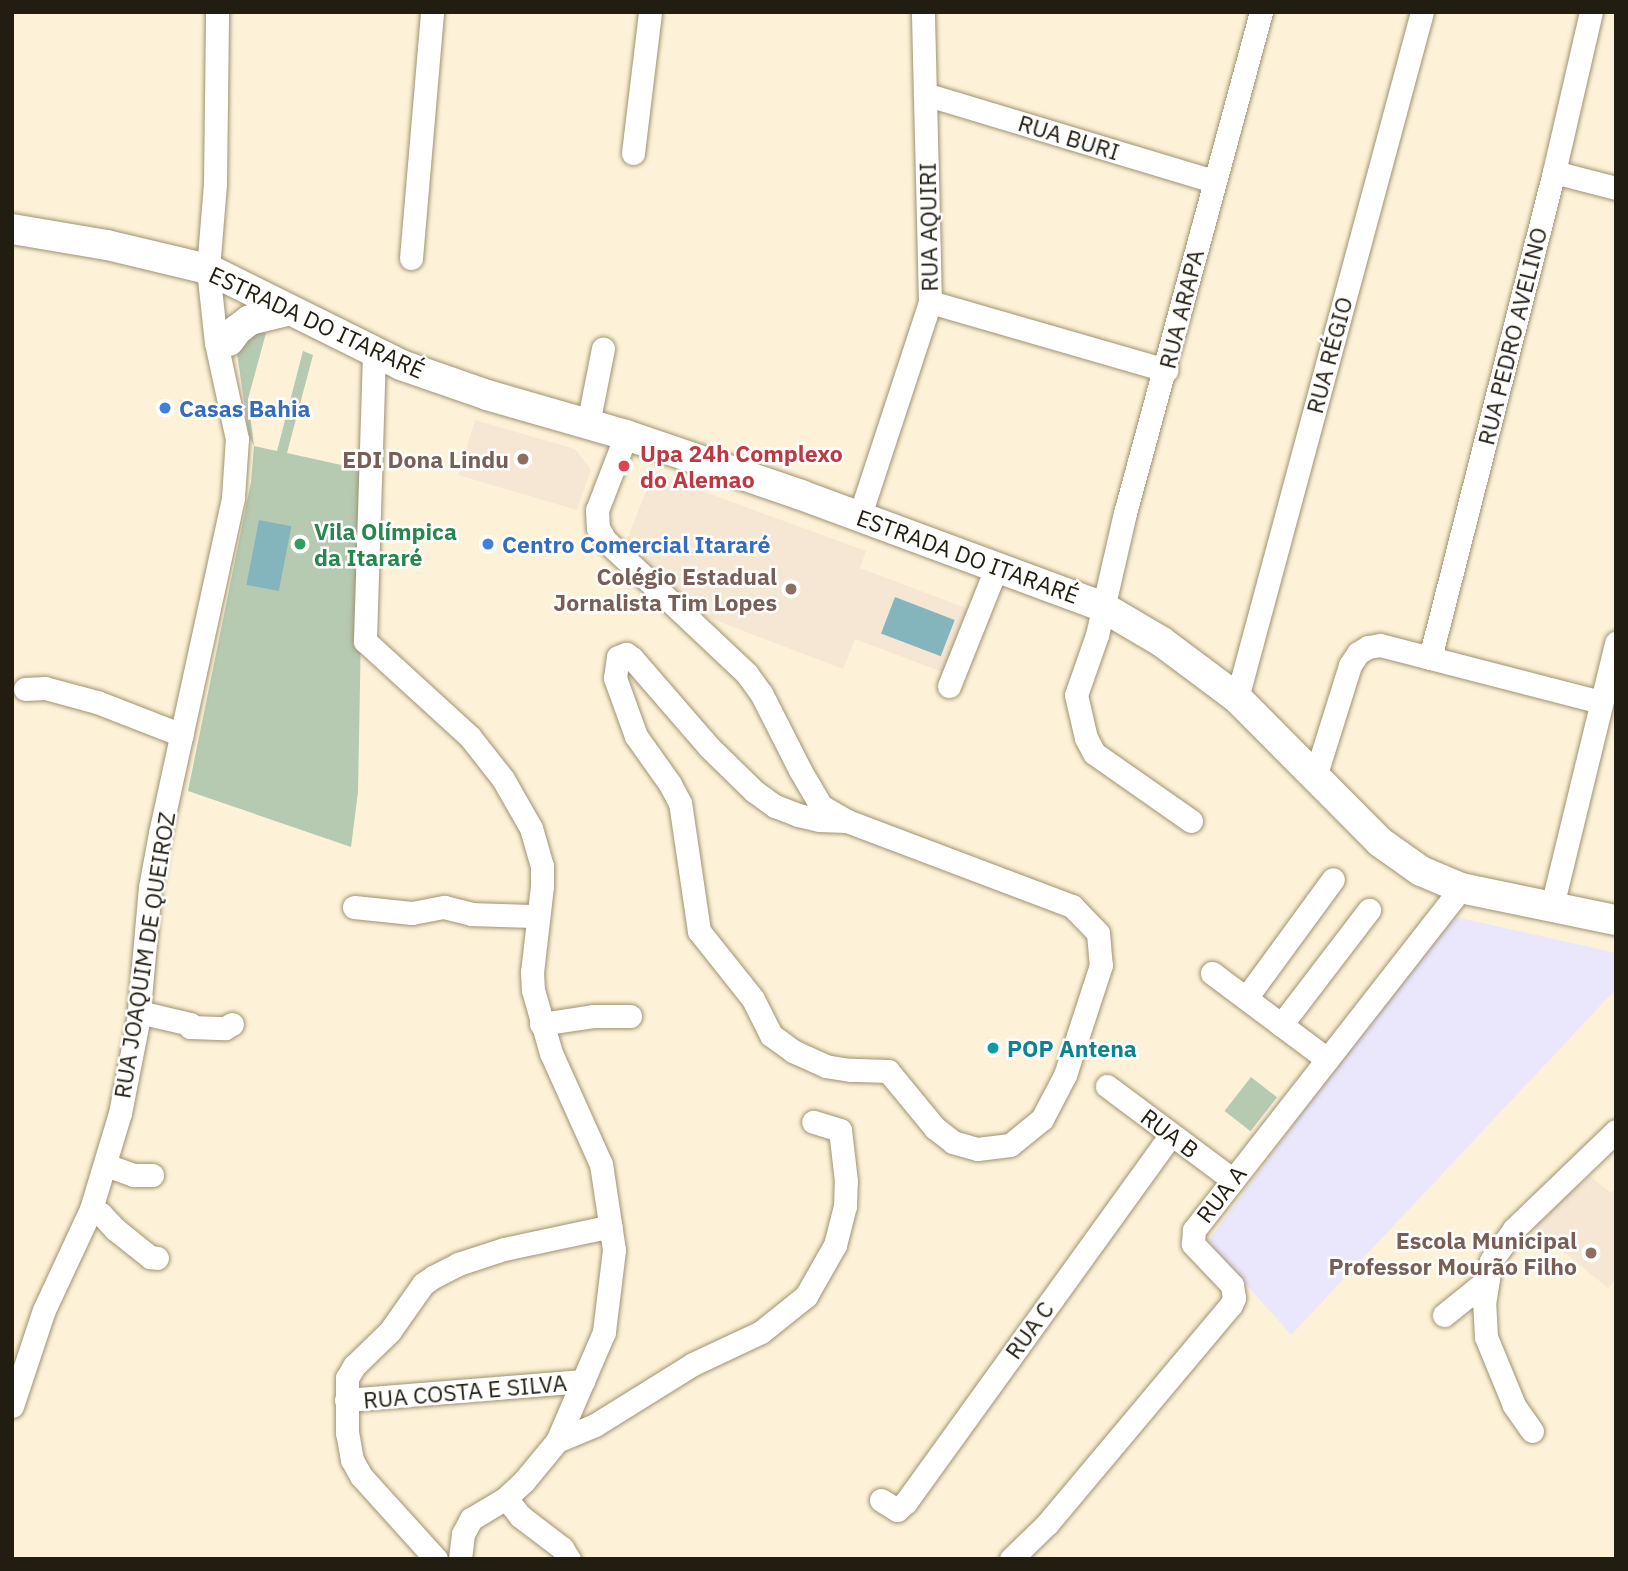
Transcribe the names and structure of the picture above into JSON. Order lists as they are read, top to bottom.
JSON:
{
  "streets": {
    "main road": ["ESTRADA DO ITARARÉ"],
    "street": [
      "RUA BURI",
      "RUA AQUIRI",
      "RUA ARAPA",
      "RUA PEDRO AVELINO",
      "RUA RÉGIO",
      "RUA JOAQUIM DE QUEIROZ",
      "RUA B",
      "RUA A",
      "RUA C",
      "RUA COSTA E SILVA"
    ]
  },
  "crossings": [
    ["RUA BURI", "RUA AQUIRI"],
    ["RUA BURI", "RUA ARAPA"],
    ["RUA AQUIRI", "ESTRADA DO ITARARÉ"],
    ["RUA ARAPA", "ESTRADA DO ITARARÉ"],
    ["ESTRADA DO ITARARÉ", "RUA RÉGIO"],
    ["ESTRADA DO ITARARÉ", "RUA JOAQUIM DE QUEIROZ"],
    ["ESTRADA DO ITARARÉ", "RUA A"],
    ["RUA B", "RUA A"],
    ["RUA B", "RUA C"]
  ],
  "places": [
    "Casas Bahia",
    "EDI Dona Lindu",
    "Upa 24h Complexo do Alemao",
    "Vila Olímpica da Itararé",
    "Centro Comercial Itararé",
    "Colégio Estadual Jornalista Tim Lopes",
    "POP Antena",
    "Escola Municipal Professor Mourão Filho"
  ]
}
